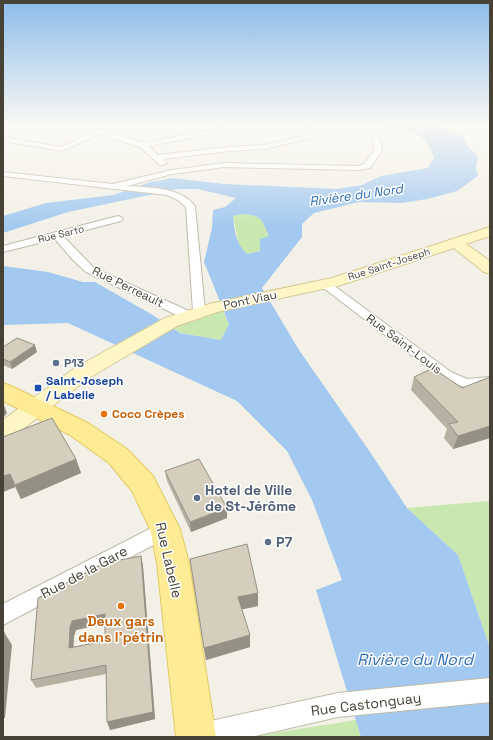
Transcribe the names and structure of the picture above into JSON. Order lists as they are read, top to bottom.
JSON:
{
  "streets": {
    "main road": ["Rue Labelle"],
    "street": [
      "Rue Sarto",
      "Rue Saint-Joseph",
      "Rue Perreault",
      "Pont Viau",
      "Rue Saint-Louis",
      "Rue de la Gare",
      "Rue Castonguay"
    ]
  },
  "crossings": [
    ["Rue Sarto", "Rue Perreault"],
    ["Rue Saint-Joseph", "Pont Viau"],
    ["Rue Saint-Joseph", "Rue Saint-Louis"],
    ["Rue Perreault", "Pont Viau"],
    ["Pont Viau", "Rue Labelle"],
    ["Rue Labelle", "Rue de la Gare"],
    ["Rue Labelle", "Rue Castonguay"]
  ],
  "water": ["Rivière du Nord"],
  "places": {
    "other": [
      "P13",
      "Coco Crèpes",
      "Hotel de Ville de St-Jérôme",
      "P7",
      "Deux gars dans l'pétrin"
    ],
    "transit": ["Saint-Joseph / Labelle"]
  }
}
